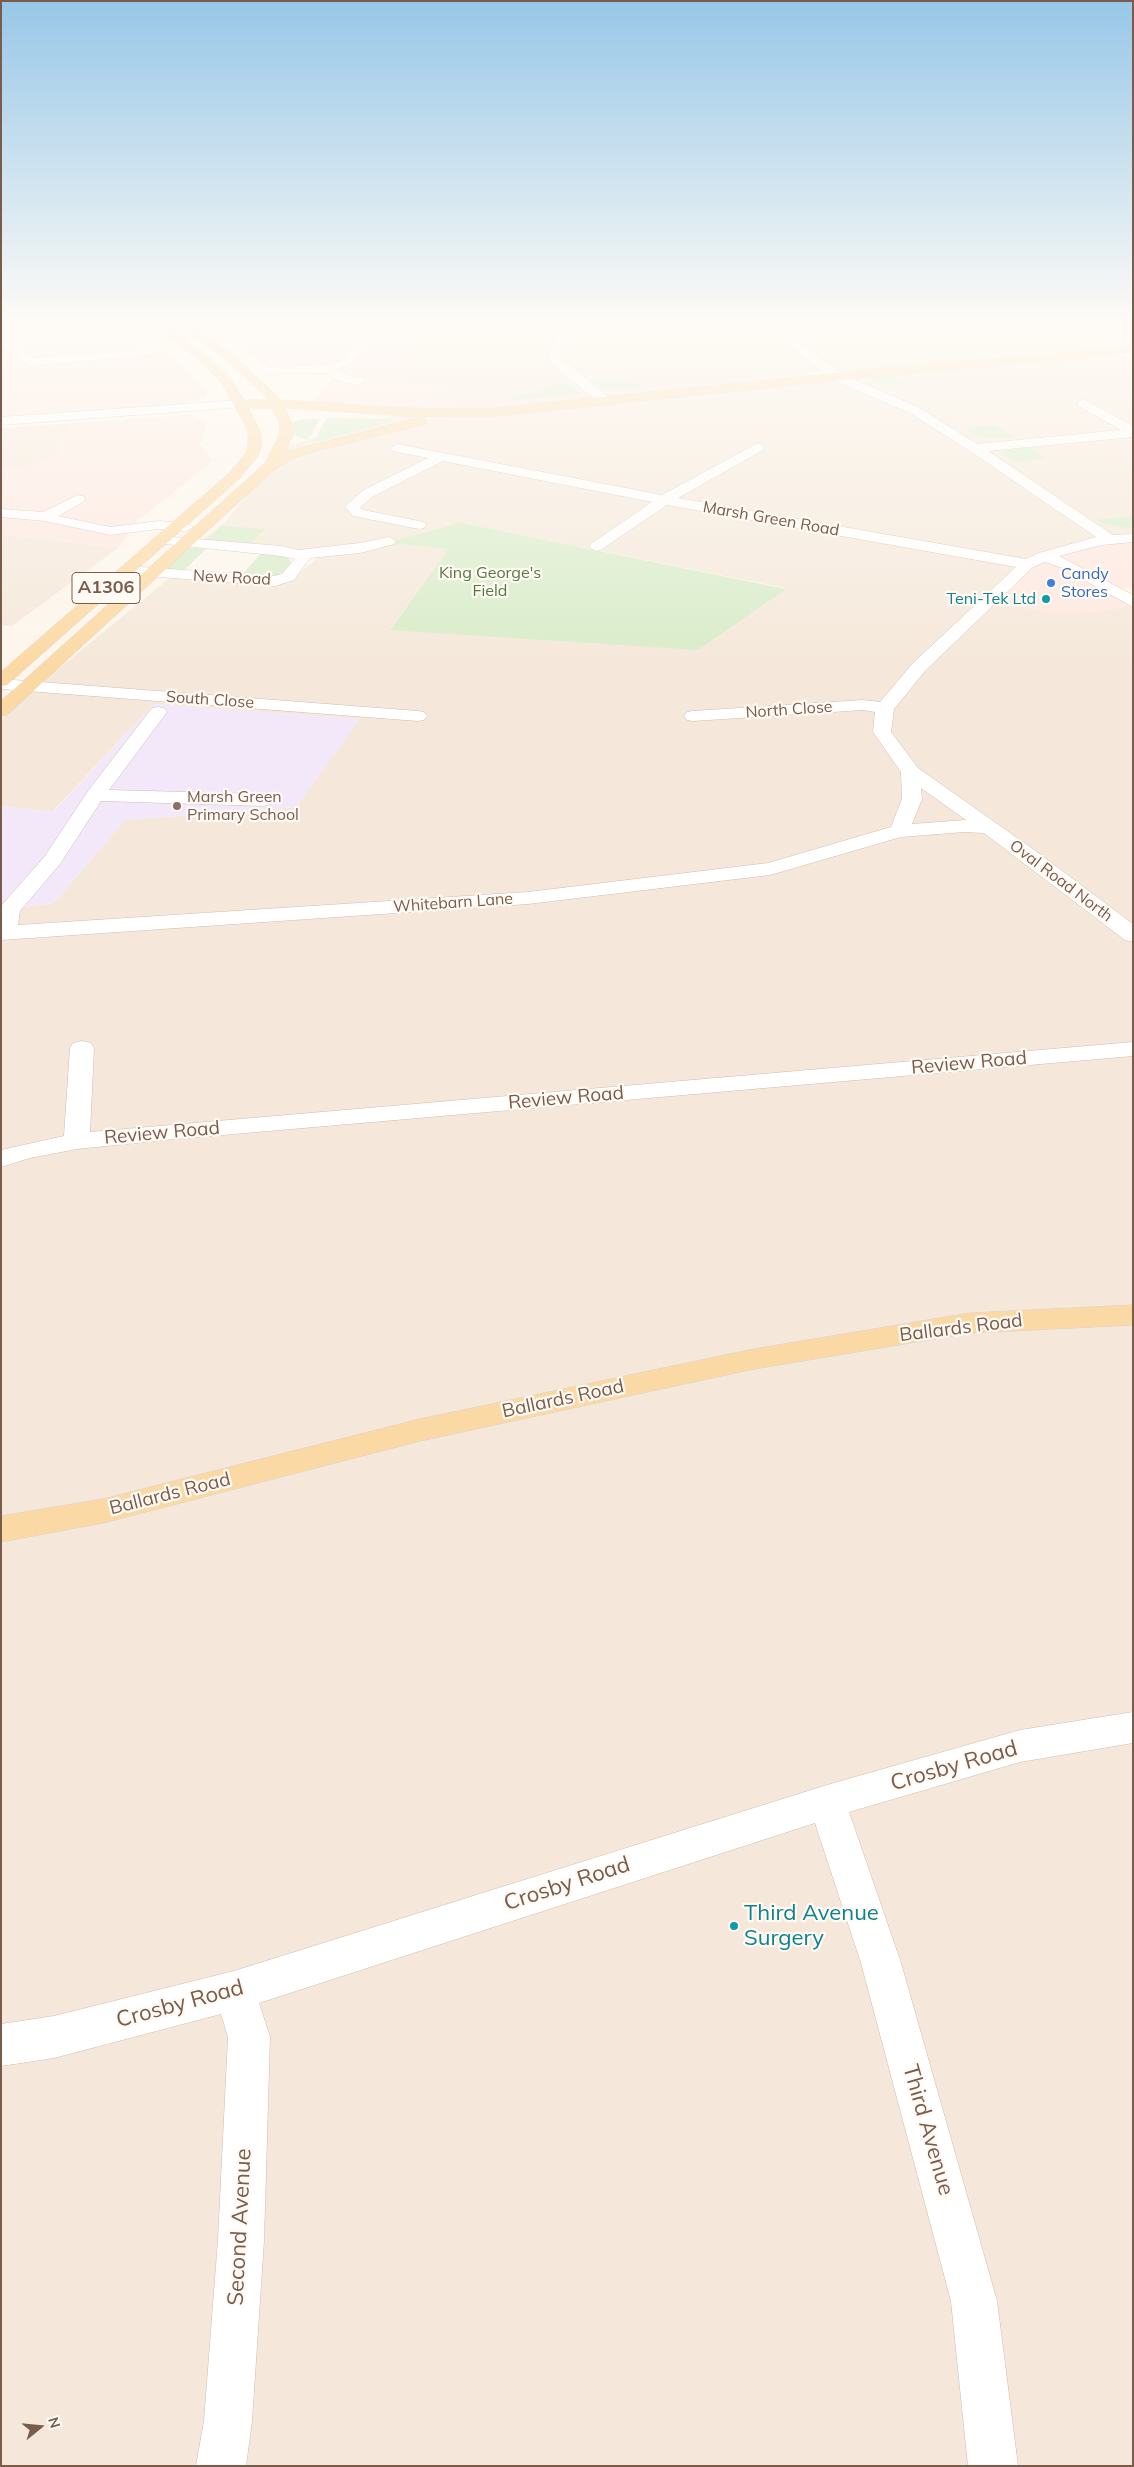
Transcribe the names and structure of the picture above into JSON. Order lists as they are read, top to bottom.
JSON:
{
  "streets": {
    "main road": ["New Road", "A1306", "Ballards Road"],
    "street": [
      "Marsh Green Road",
      "South Close",
      "North Close",
      "Oval Road North",
      "Whitebarn Lane",
      "Review Road",
      "Crosby Road",
      "Third Avenue",
      "Second Avenue"
    ]
  },
  "crossings": [
    ["New Road", "A1306"],
    ["New Road", "South Close"],
    ["A1306", "South Close"],
    ["Oval Road North", "Whitebarn Lane"],
    ["Crosby Road", "Third Avenue"],
    ["Crosby Road", "Second Avenue"]
  ],
  "parks": ["King George's Field"],
  "places": [
    "Candy Stores",
    "Teni-Tek Ltd",
    "Marsh Green Primary School",
    "Third Avenue Surgery"
  ],
  "north": "right"
}
